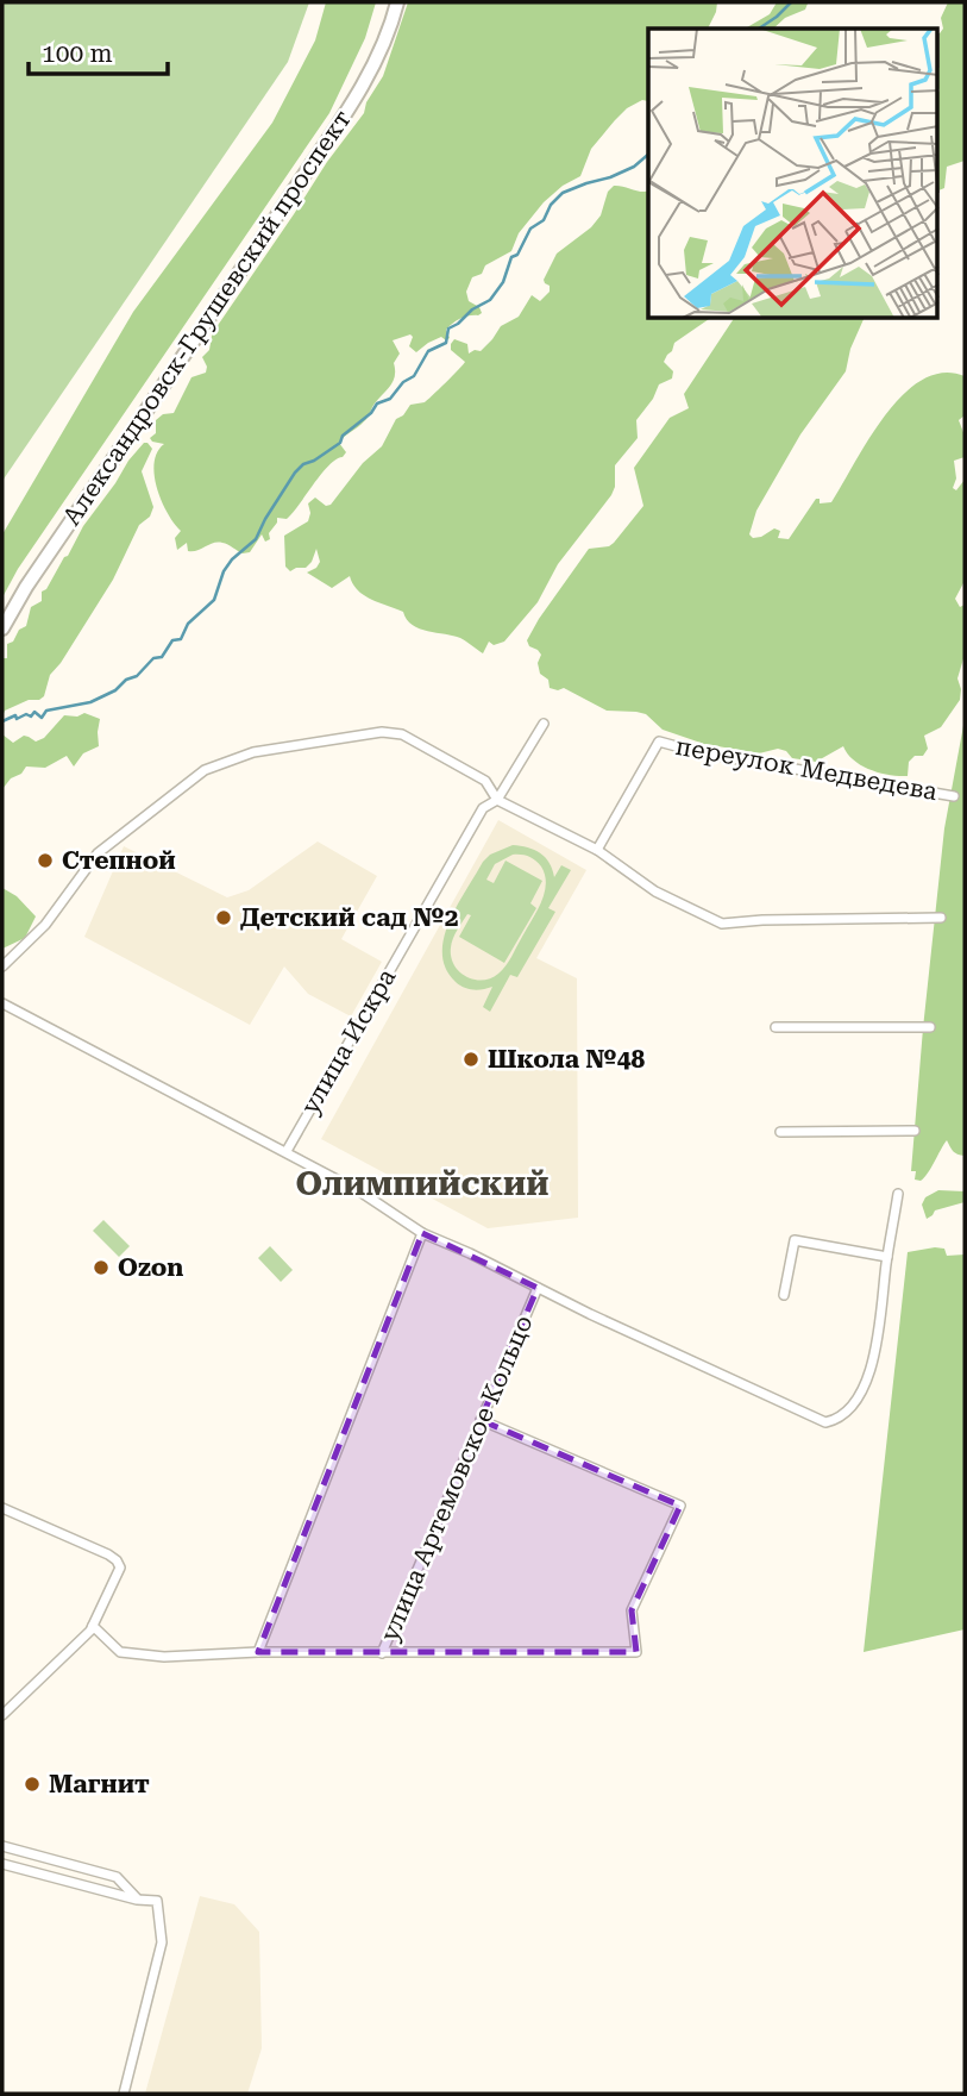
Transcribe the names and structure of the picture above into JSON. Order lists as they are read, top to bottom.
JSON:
{
  "streets": {
    "main road": ["Александровск-Грушевский проспект"],
    "street": ["переулок Медведева", "улица Искра", "улица Артемовское Кольцо"]
  },
  "districts": ["Олимпийский"],
  "places": [
    "Степной",
    "Детский сад №2",
    "Школа №48",
    "Ozon",
    "Магнит"
  ],
  "scale_bar": "100 m"
}
